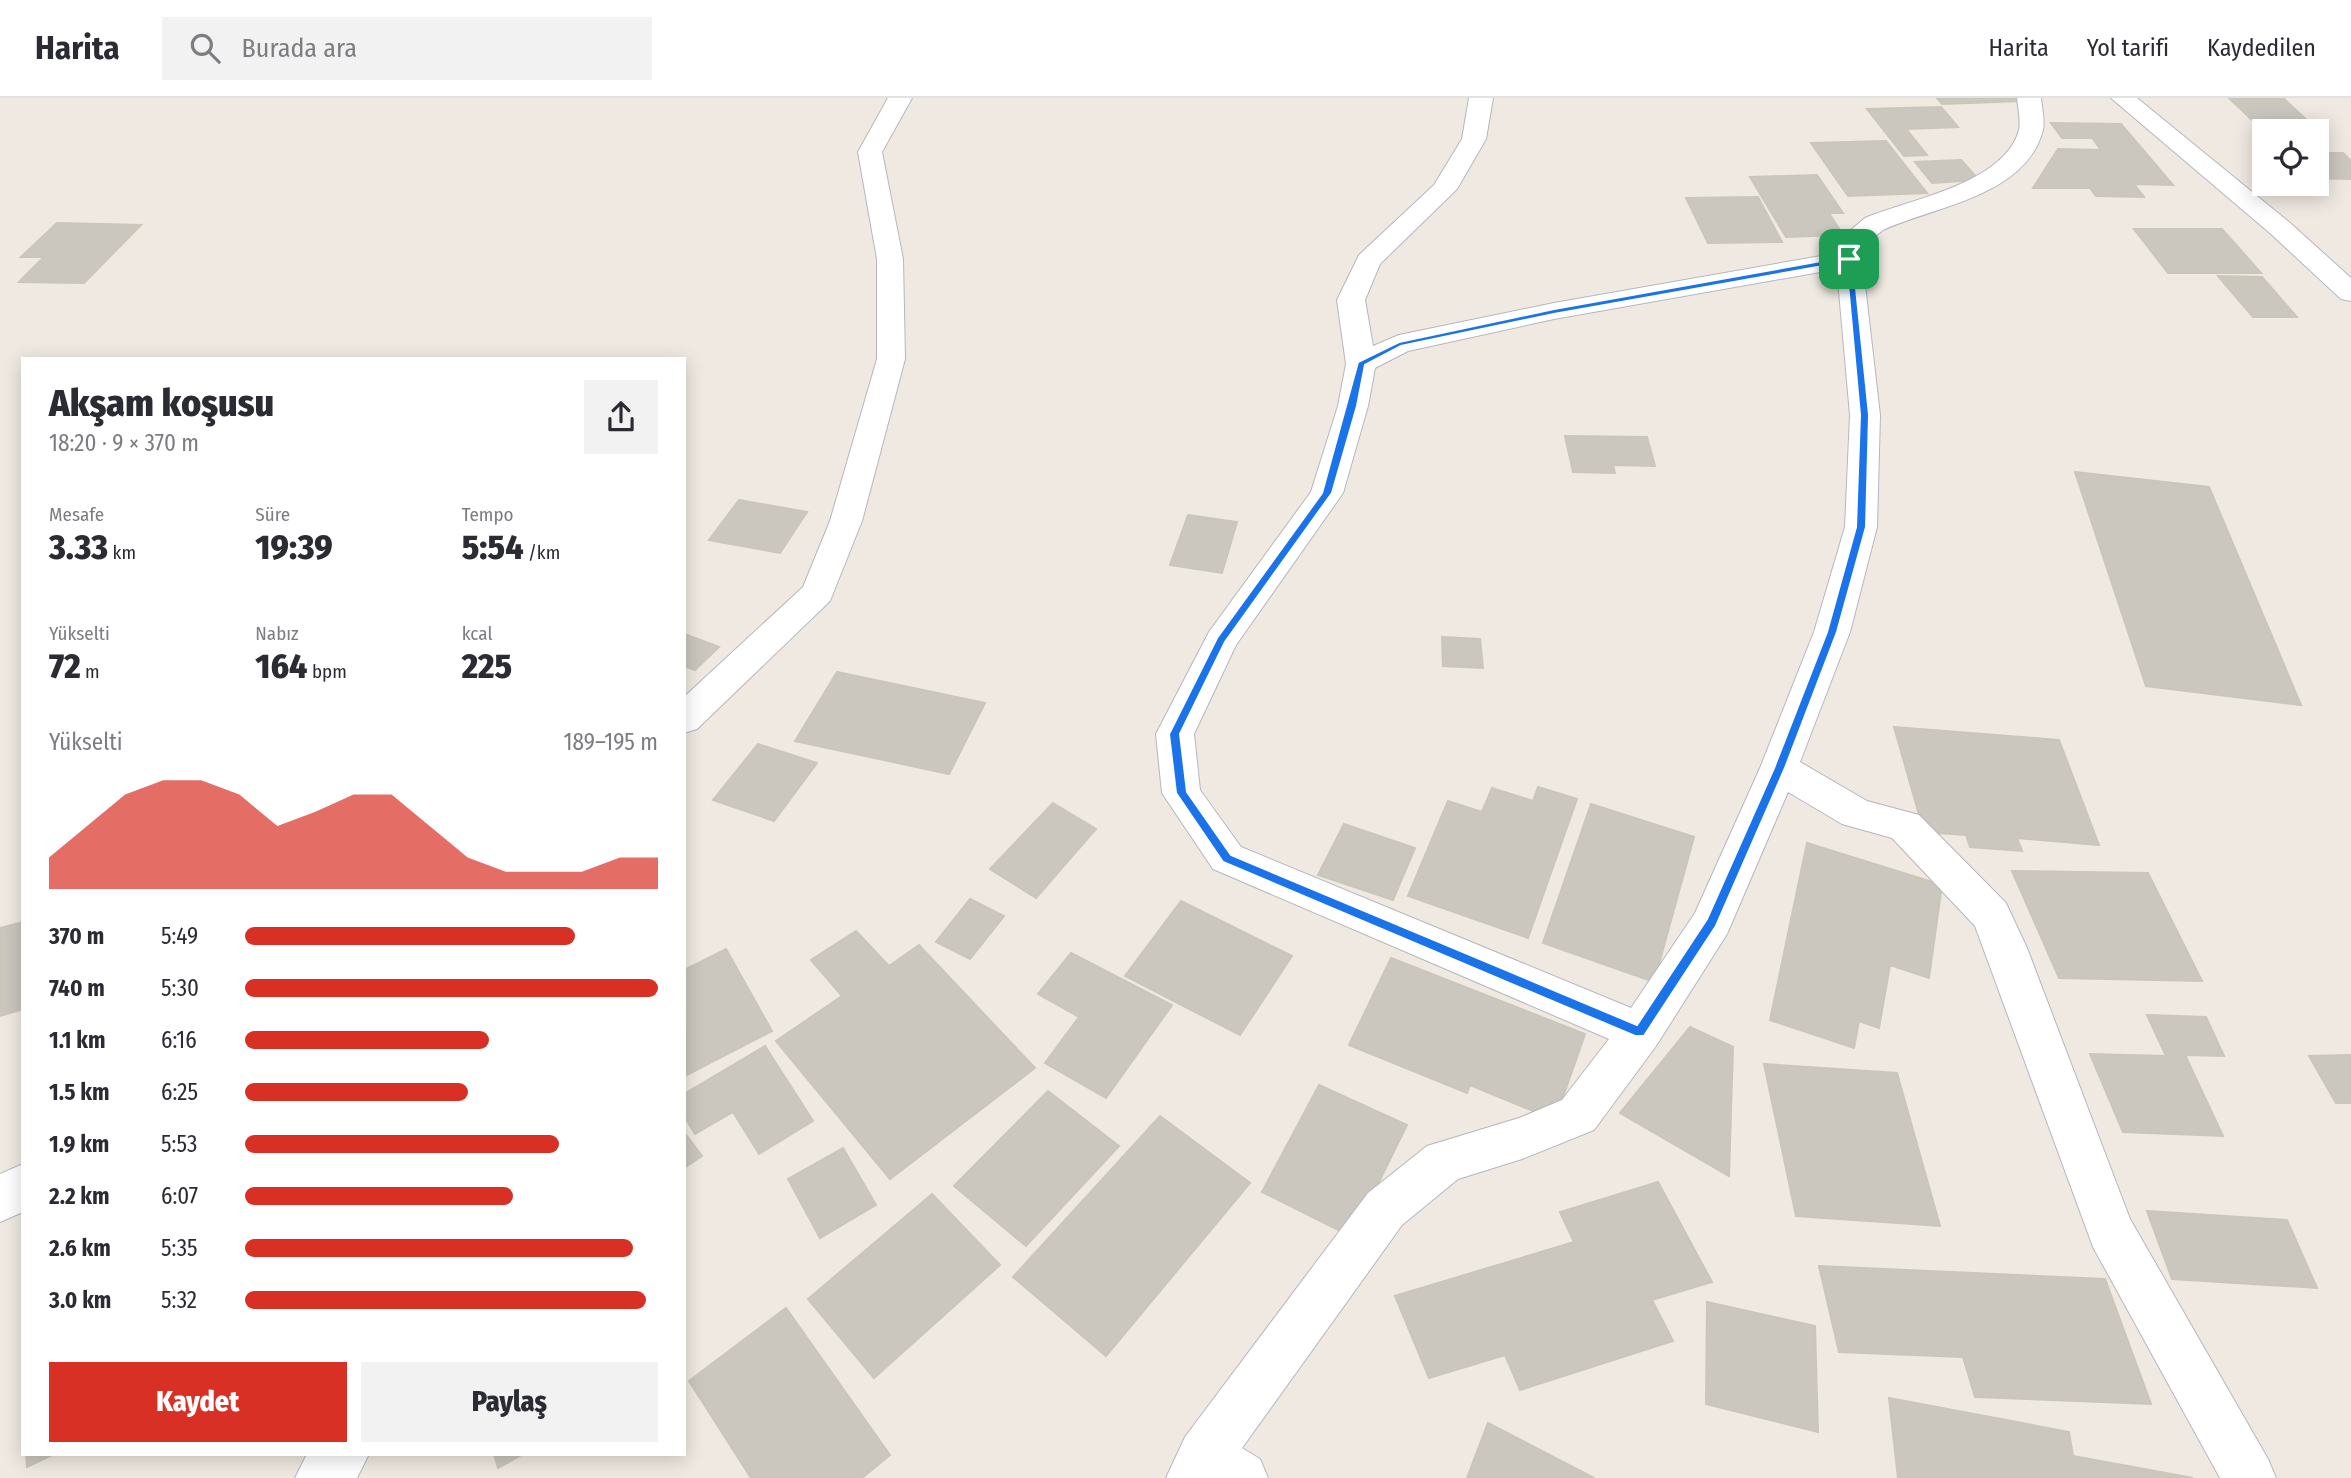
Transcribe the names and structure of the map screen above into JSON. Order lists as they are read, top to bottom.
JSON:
{
  "page": {
    "header": "Harita",
    "search": "Burada ara",
    "nav": ["Harita", "Yol tarifi", "Kaydedilen"],
    "heading": ["Akşam koşusu", "18:20 · 9 × 370 m"],
    "stats": [
      ["Mesafe", "3.33 km"],
      ["Süre", "19:39"],
      ["Tempo", "5:54 /km"],
      ["Yükselti", "72 m"],
      ["Nabız", "164 bpm"],
      ["kcal", "225"]
    ],
    "chart": ["Yükselti", "189–195 m"],
    "list": [
      {
        "name": "370 m",
        "note": "5:49"
      },
      {
        "name": "740 m",
        "note": "5:30"
      },
      {
        "name": "1.1 km",
        "note": "6:16"
      },
      {
        "name": "1.5 km",
        "note": "6:25"
      },
      {
        "name": "1.9 km",
        "note": "5:53"
      },
      {
        "name": "2.2 km",
        "note": "6:07"
      },
      {
        "name": "2.6 km",
        "note": "5:35"
      },
      {
        "name": "3.0 km",
        "note": "5:32"
      }
    ],
    "buttons": ["Kaydet", "Paylaş"]
  }
}
